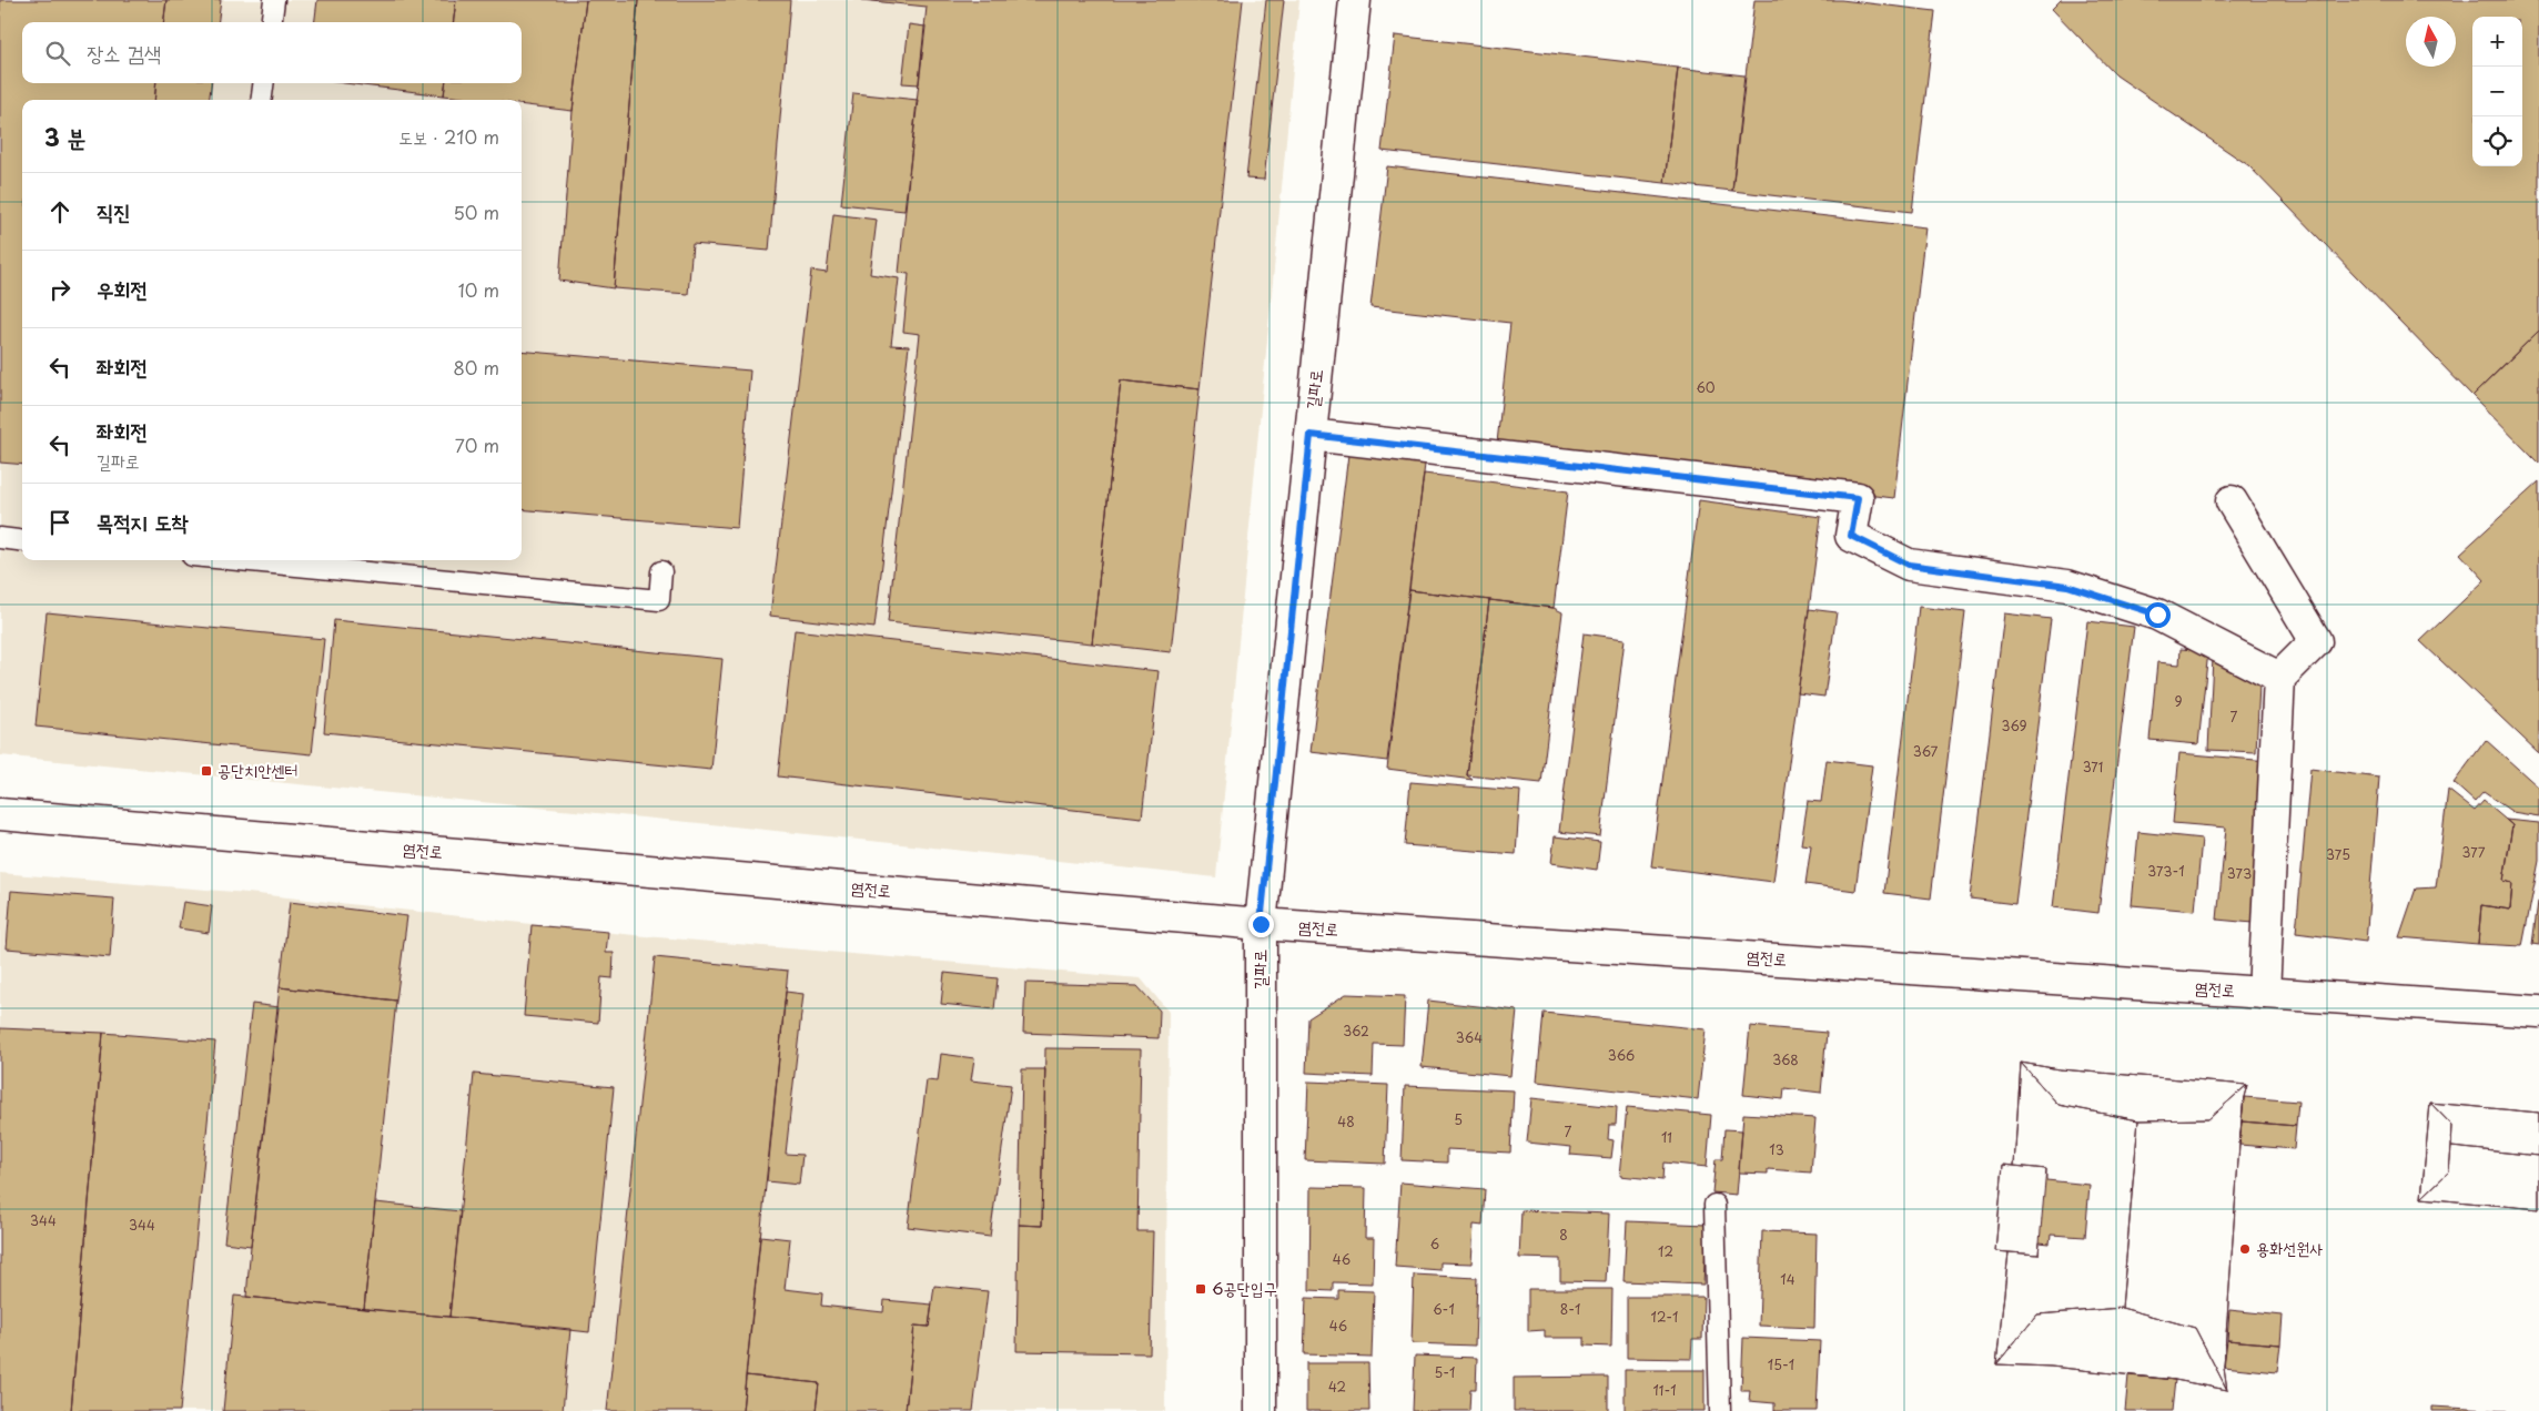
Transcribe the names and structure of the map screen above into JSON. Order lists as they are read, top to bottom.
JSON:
{
  "streets": {
    "street": ["길파로", "염전로"]
  },
  "crossings": [
    ["길파로", "염전로"]
  ],
  "places": {
    "transit": ["공단치안센터", "6공단입구"],
    "other": ["용화선원사"]
  },
  "house_numbers": [
    "60",
    "9",
    "7",
    "369",
    "367",
    "371",
    "377",
    "375",
    "373-1",
    "373",
    "362",
    "364",
    "366",
    "368",
    "5",
    "48",
    "7",
    "11",
    "13",
    "344",
    "344",
    "8",
    "6",
    "12",
    "46",
    "14",
    "6-1",
    "8-1",
    "12-1",
    "46",
    "15-1",
    "5-1",
    "42",
    "11-1"
  ],
  "north": "top",
  "page": {
    "map_buttons": ["+", "−"],
    "search": "장소 검색",
    "heading": ["3 분", "도보 · 210 m"],
    "list": [
      ["직진", "50 m"],
      ["우회전", "10 m"],
      ["좌회전", "80 m"],
      ["좌회전", "길파로", "70 m"],
      "목적지 도착"
    ]
  }
}
